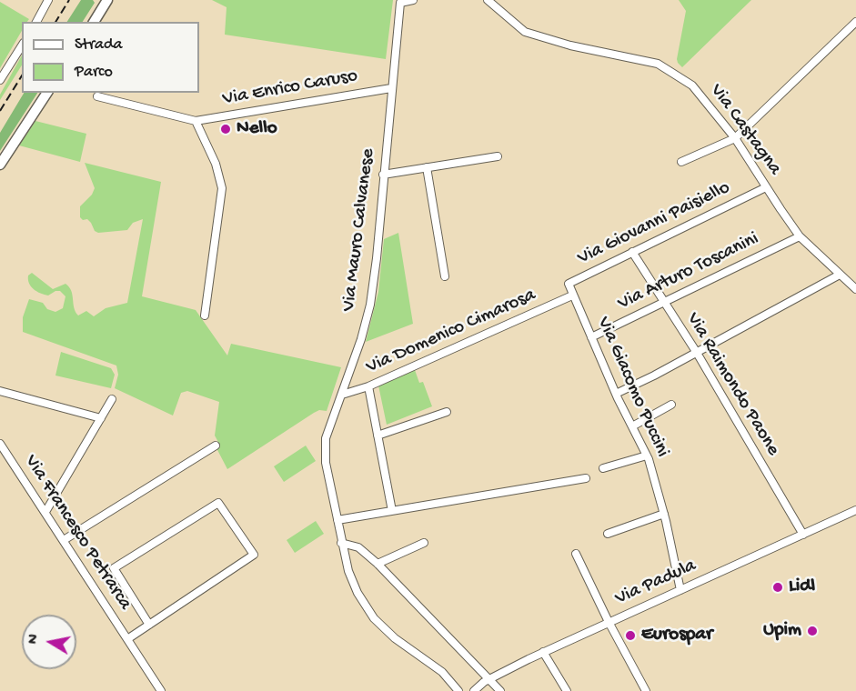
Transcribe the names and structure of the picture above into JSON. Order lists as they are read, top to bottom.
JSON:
{
  "streets": {
    "street": [
      "Via Enrico Caruso",
      "Via Castagna",
      "Via Giovanni Paisiello",
      "Via Mauro Calvanese",
      "Via Arturo Toscanini",
      "Via Domenico Cimarosa",
      "Via Raimondo Paone",
      "Via Giacomo Puccini",
      "Via Francesco Petrarca",
      "Via Padula"
    ]
  },
  "crossings": [
    ["Via Enrico Caruso", "Via Mauro Calvanese"],
    ["Via Castagna", "Via Giovanni Paisiello"],
    ["Via Castagna", "Via Arturo Toscanini"],
    ["Via Giovanni Paisiello", "Via Domenico Cimarosa"],
    ["Via Giovanni Paisiello", "Via Raimondo Paone"],
    ["Via Giovanni Paisiello", "Via Giacomo Puccini"],
    ["Via Mauro Calvanese", "Via Domenico Cimarosa"],
    ["Via Arturo Toscanini", "Via Raimondo Paone"],
    ["Via Arturo Toscanini", "Via Giacomo Puccini"],
    ["Via Domenico Cimarosa", "Via Giacomo Puccini"],
    ["Via Raimondo Paone", "Via Padula"],
    ["Via Giacomo Puccini", "Via Padula"]
  ],
  "places": [
    "Nello",
    "Lidl",
    "Upim",
    "Eurospar"
  ],
  "legend": ["Strada", "Parco"],
  "north": "left"
}
